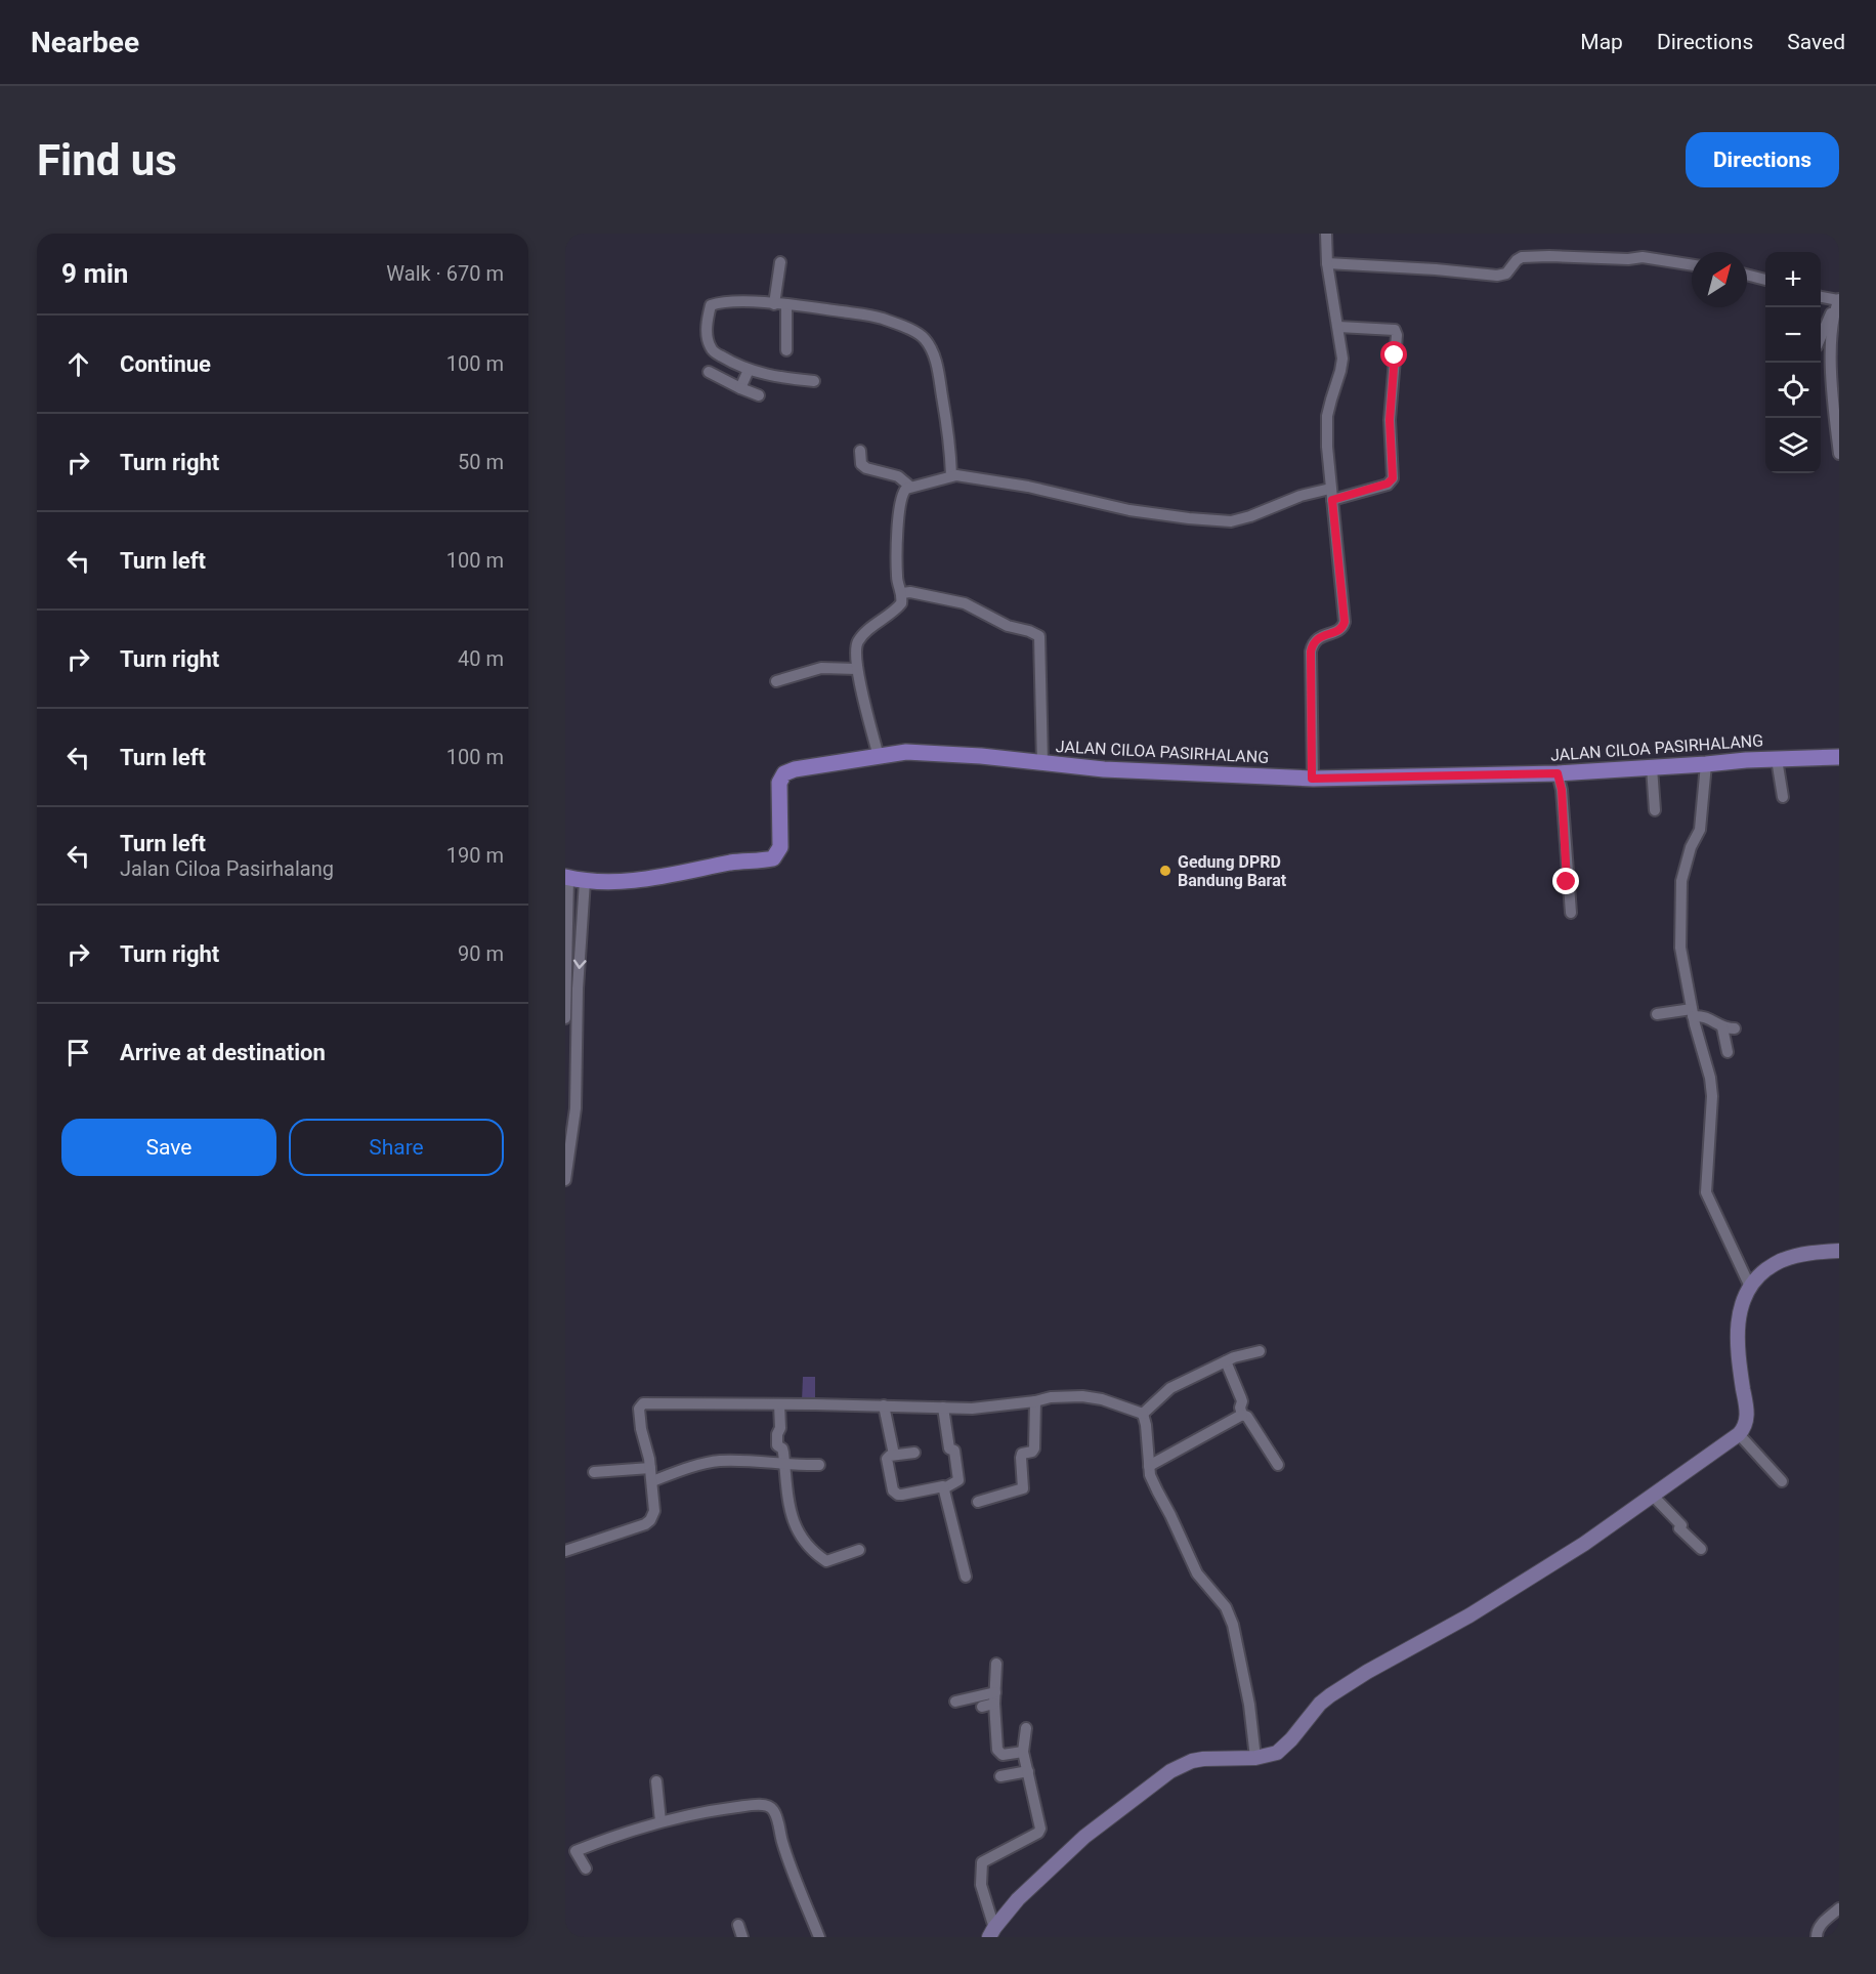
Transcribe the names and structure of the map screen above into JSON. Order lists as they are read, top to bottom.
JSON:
{
  "streets": {
    "main road": ["JALAN CILOA PASIRHALANG"]
  },
  "places": ["Gedung DPRD Bandung Barat"],
  "north": "top right",
  "page": {
    "header": "Nearbee",
    "nav": ["Map", "Directions", "Saved"],
    "buttons": [
      "Directions",
      ["Save", "Share"]
    ],
    "title": "Find us",
    "heading": ["9 min", "Walk · 670 m"],
    "map_buttons": ["+", "−"],
    "list": [
      ["Continue", "100 m"],
      ["Turn right", "50 m"],
      ["Turn left", "100 m"],
      ["Turn right", "40 m"],
      ["Turn left", "100 m"],
      ["Turn left", "Jalan Ciloa Pasirhalang", "190 m"],
      ["Turn right", "90 m"],
      "Arrive at destination"
    ]
  }
}
